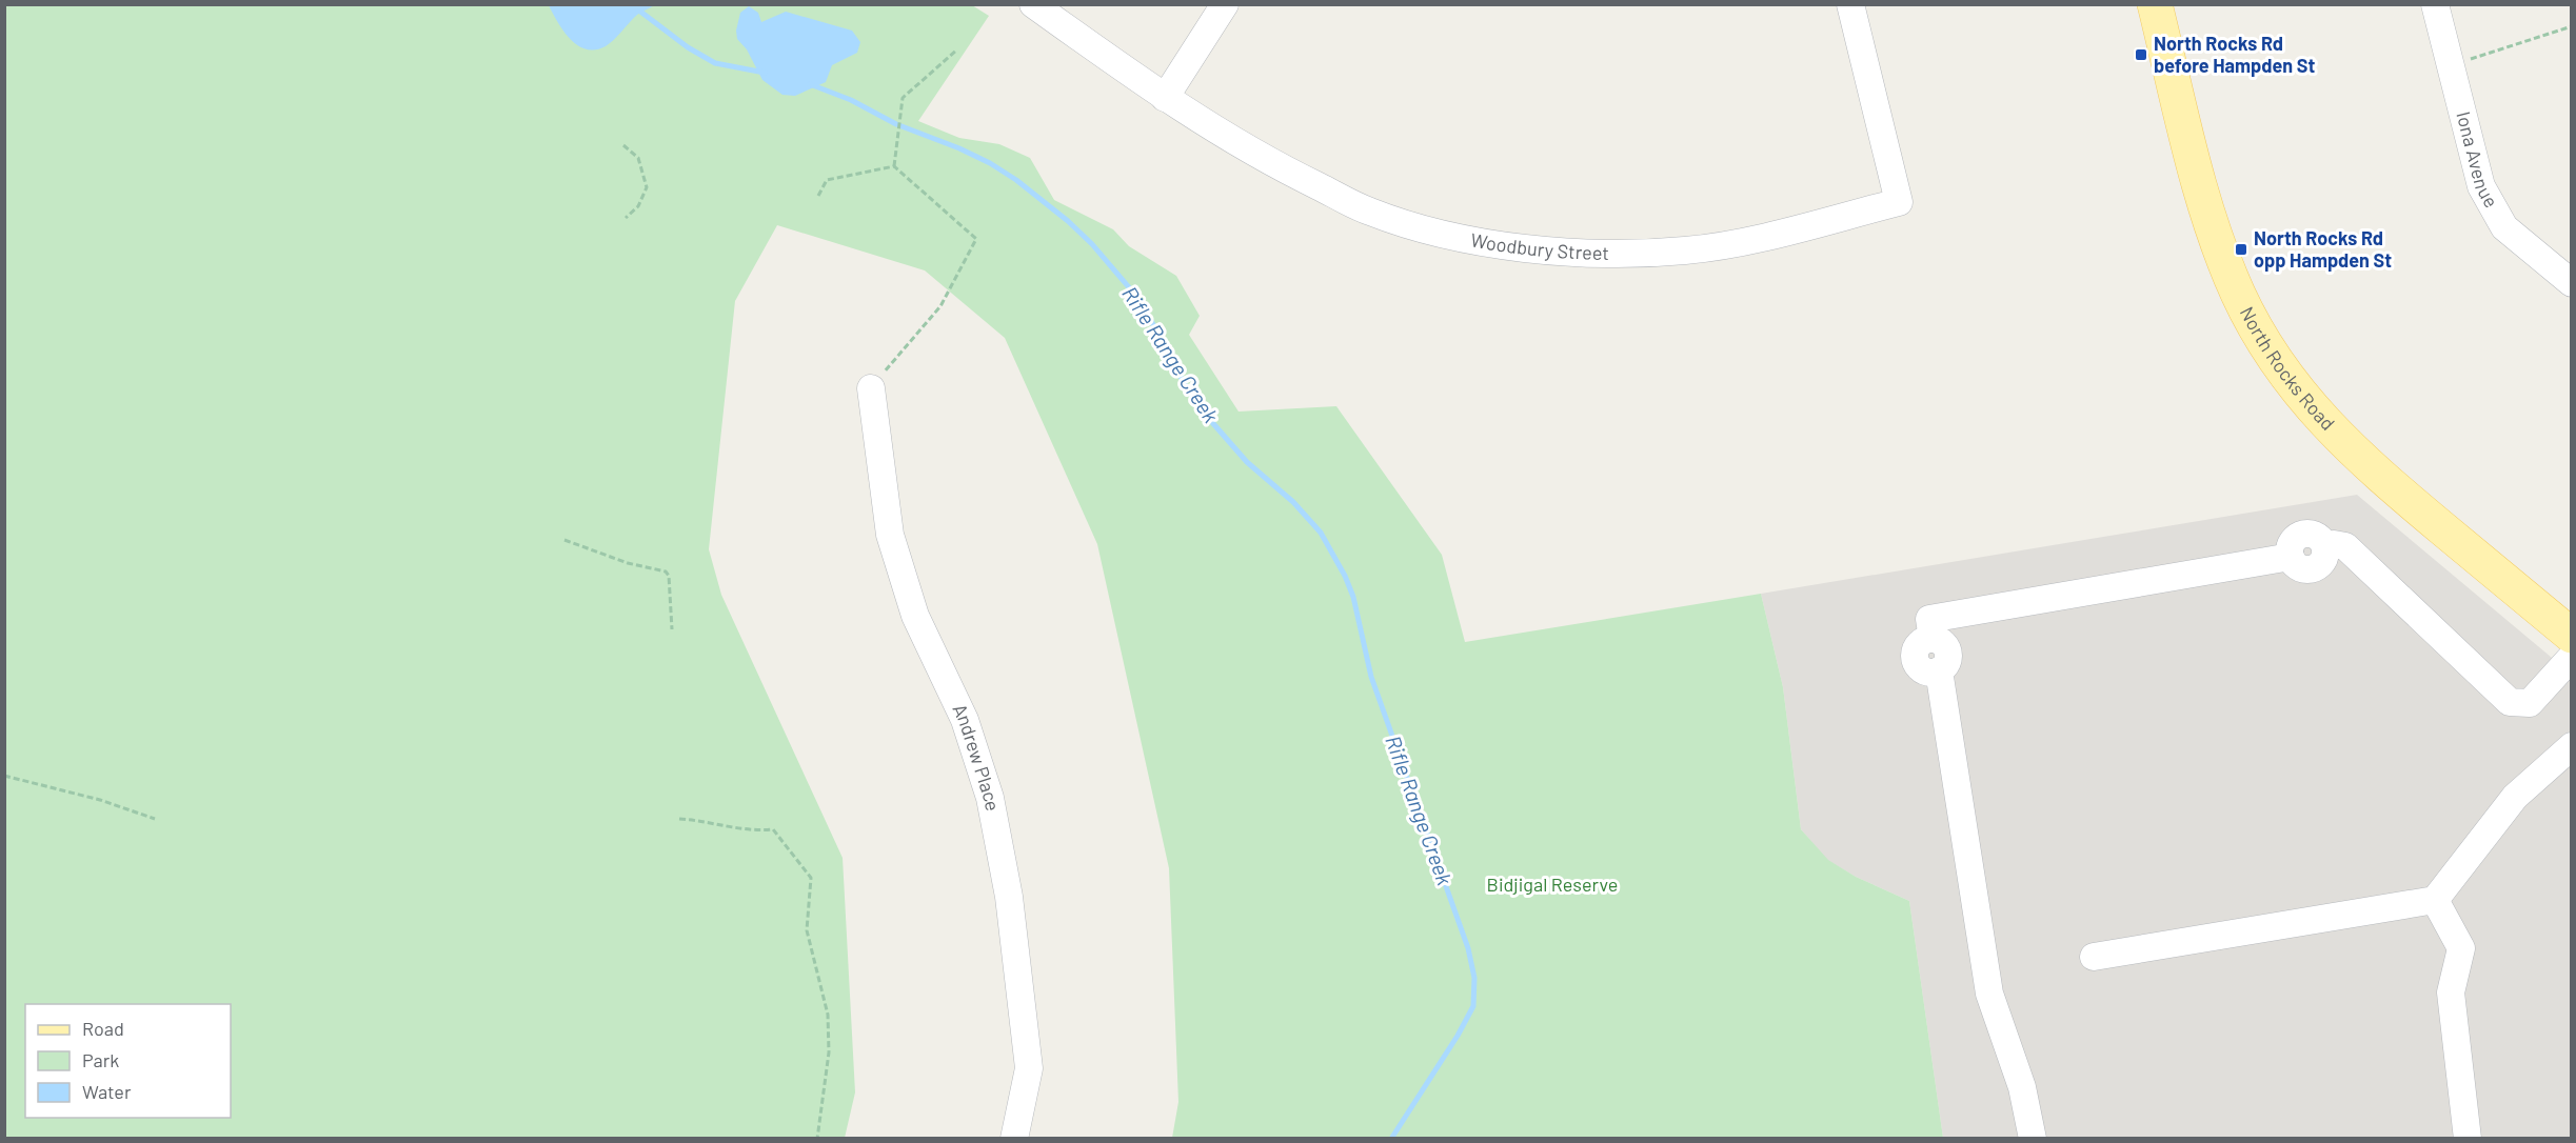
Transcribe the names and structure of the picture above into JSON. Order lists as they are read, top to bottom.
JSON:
{
  "streets": {
    "main road": ["North Rocks Road"],
    "street": ["Iona Avenue", "Woodbury Street", "Andrew Place"]
  },
  "water": ["Rifle Range Creek"],
  "parks": ["Bidjigal Reserve"],
  "places": {
    "transit": ["North Rocks Rd before Hampden St", "North Rocks Rd opp Hampden St"]
  },
  "legend": ["Road", "Park", "Water"]
}
